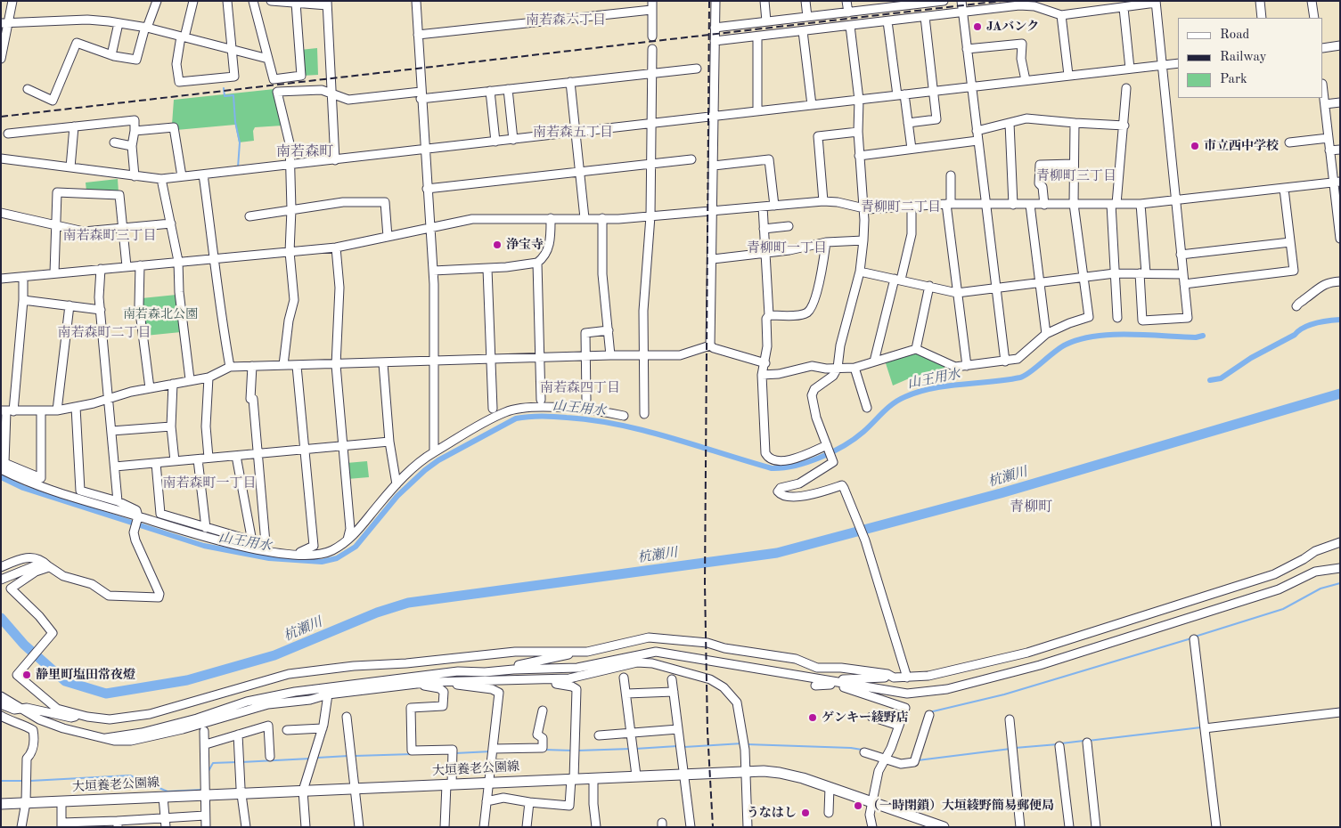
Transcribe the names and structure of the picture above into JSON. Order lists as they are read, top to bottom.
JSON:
{
  "streets": {
    "main road": ["大垣養老公園線"]
  },
  "districts": [
    "南若森六丁目",
    "南若森五丁目",
    "南若森町",
    "青柳町三丁目",
    "青柳町二丁目",
    "南若森町三丁目",
    "青柳町一丁目",
    "南若森町二丁目",
    "南若森四丁目",
    "南若森町一丁目",
    "青柳町"
  ],
  "water": ["山王用水", "杭瀬川"],
  "parks": ["南若森北公園"],
  "places": [
    "JAバンク",
    "市立西中学校",
    "浄宝寺",
    "静里町塩田常夜燈",
    "ゲンキー綾野店",
    "（一時閉鎖）大垣綾野簡易郵便局",
    "うなはし"
  ],
  "legend": ["Road", "Railway", "Park"]
}
